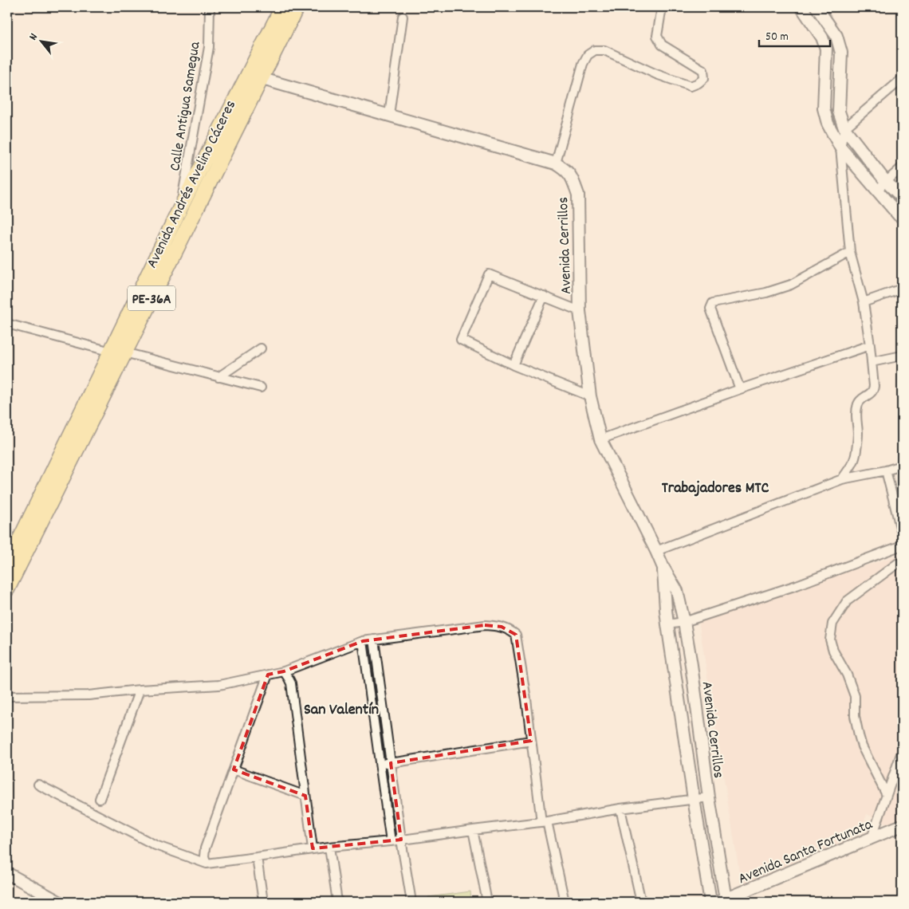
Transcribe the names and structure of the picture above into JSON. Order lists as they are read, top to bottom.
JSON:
{
  "streets": {
    "highway": ["Avenida Andrés Avelino Cáceres", "PE-36A"],
    "street": ["Calle Antigua Samegua", "Avenida Cerrillos", "Avenida Santa Fortunata"]
  },
  "crossings": [
    ["Calle Antigua Samegua", "Avenida Andrés Avelino Cáceres"],
    ["Avenida Andrés Avelino Cáceres", "Avenida Cerrillos"],
    ["Avenida Cerrillos", "Avenida Santa Fortunata"]
  ],
  "districts": ["Trabajadores MTC", "San Valentín"],
  "scale_bar": "50 m",
  "north": "top left"
}
